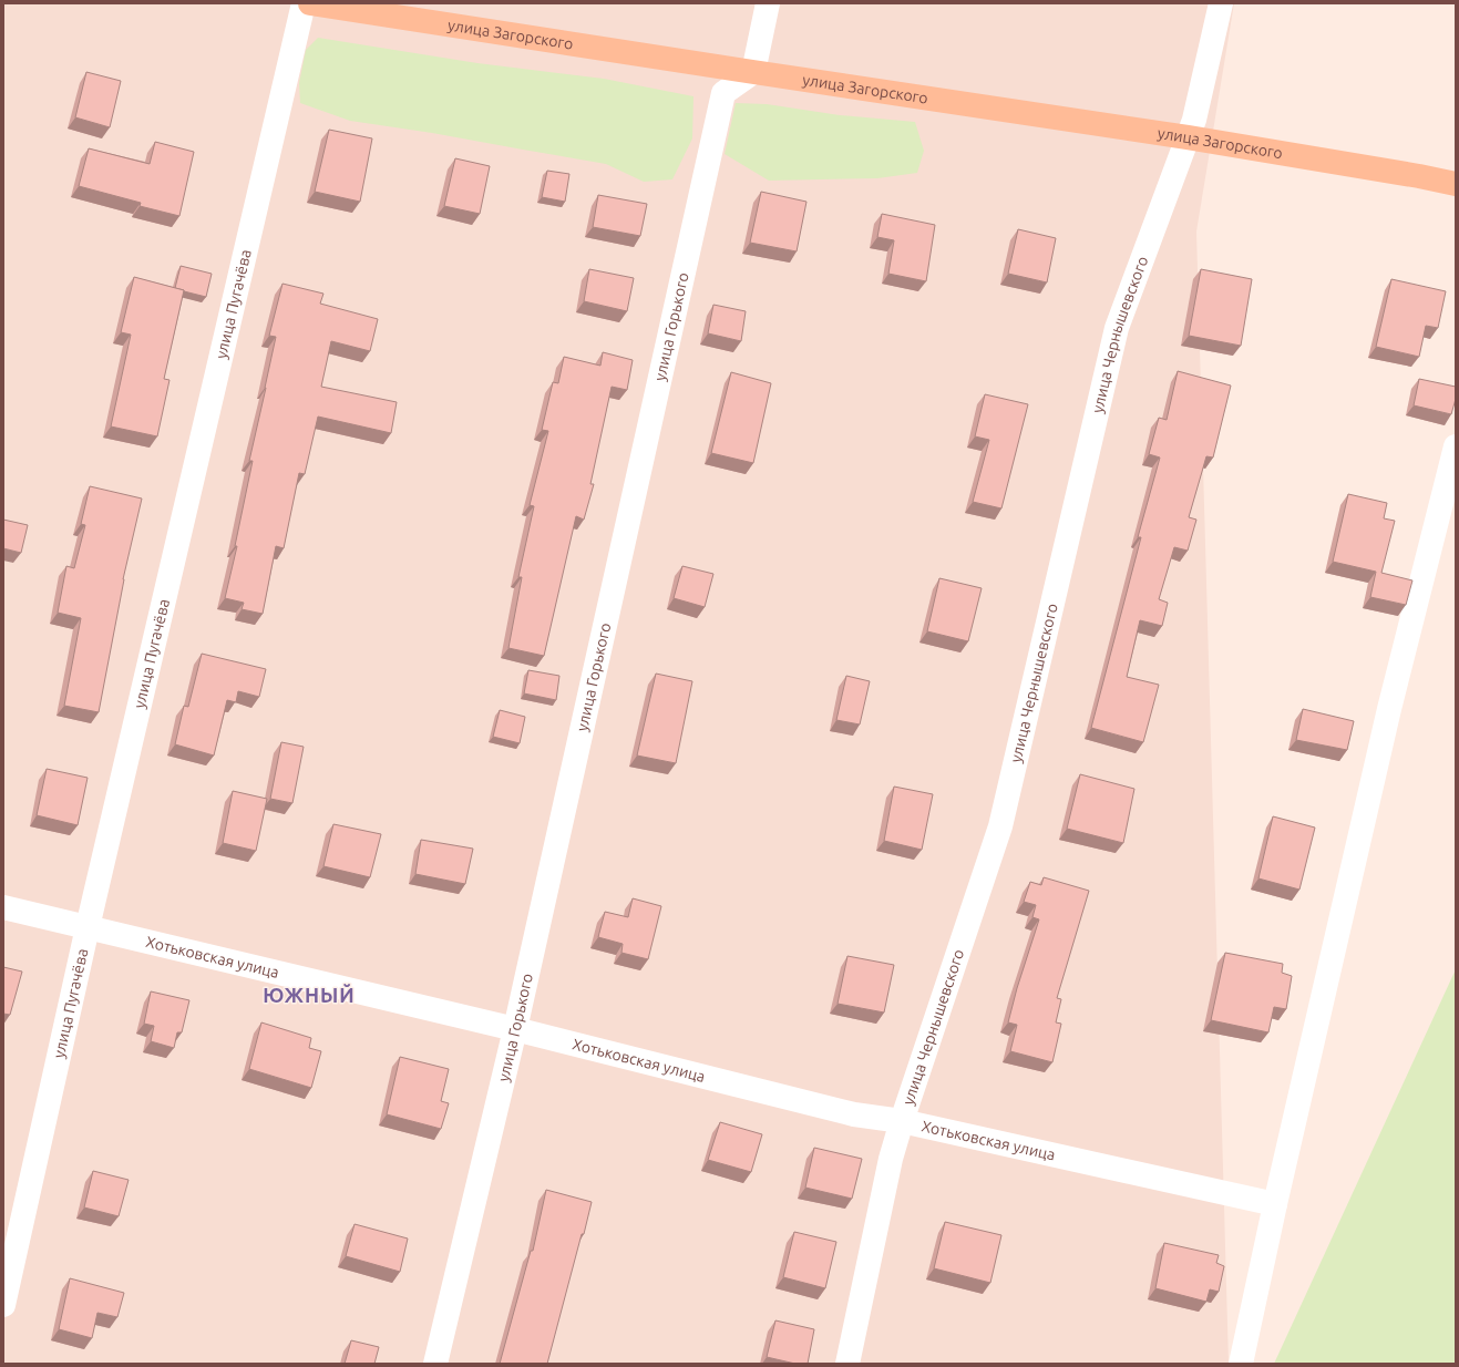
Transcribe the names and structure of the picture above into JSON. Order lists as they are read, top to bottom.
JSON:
{
  "streets": {
    "main road": ["улица Загорского"],
    "street": [
      "улица Пугачёва",
      "улица Горького",
      "улица Чернышевского",
      "Хотьковская улица"
    ]
  },
  "crossings": [
    ["улица Загорского", "улица Горького"],
    ["улица Загорского", "улица Чернышевского"],
    ["улица Пугачёва", "Хотьковская улица"],
    ["улица Горького", "Хотьковская улица"],
    ["улица Чернышевского", "Хотьковская улица"]
  ],
  "districts": ["ЮЖНЫЙ"]
}
